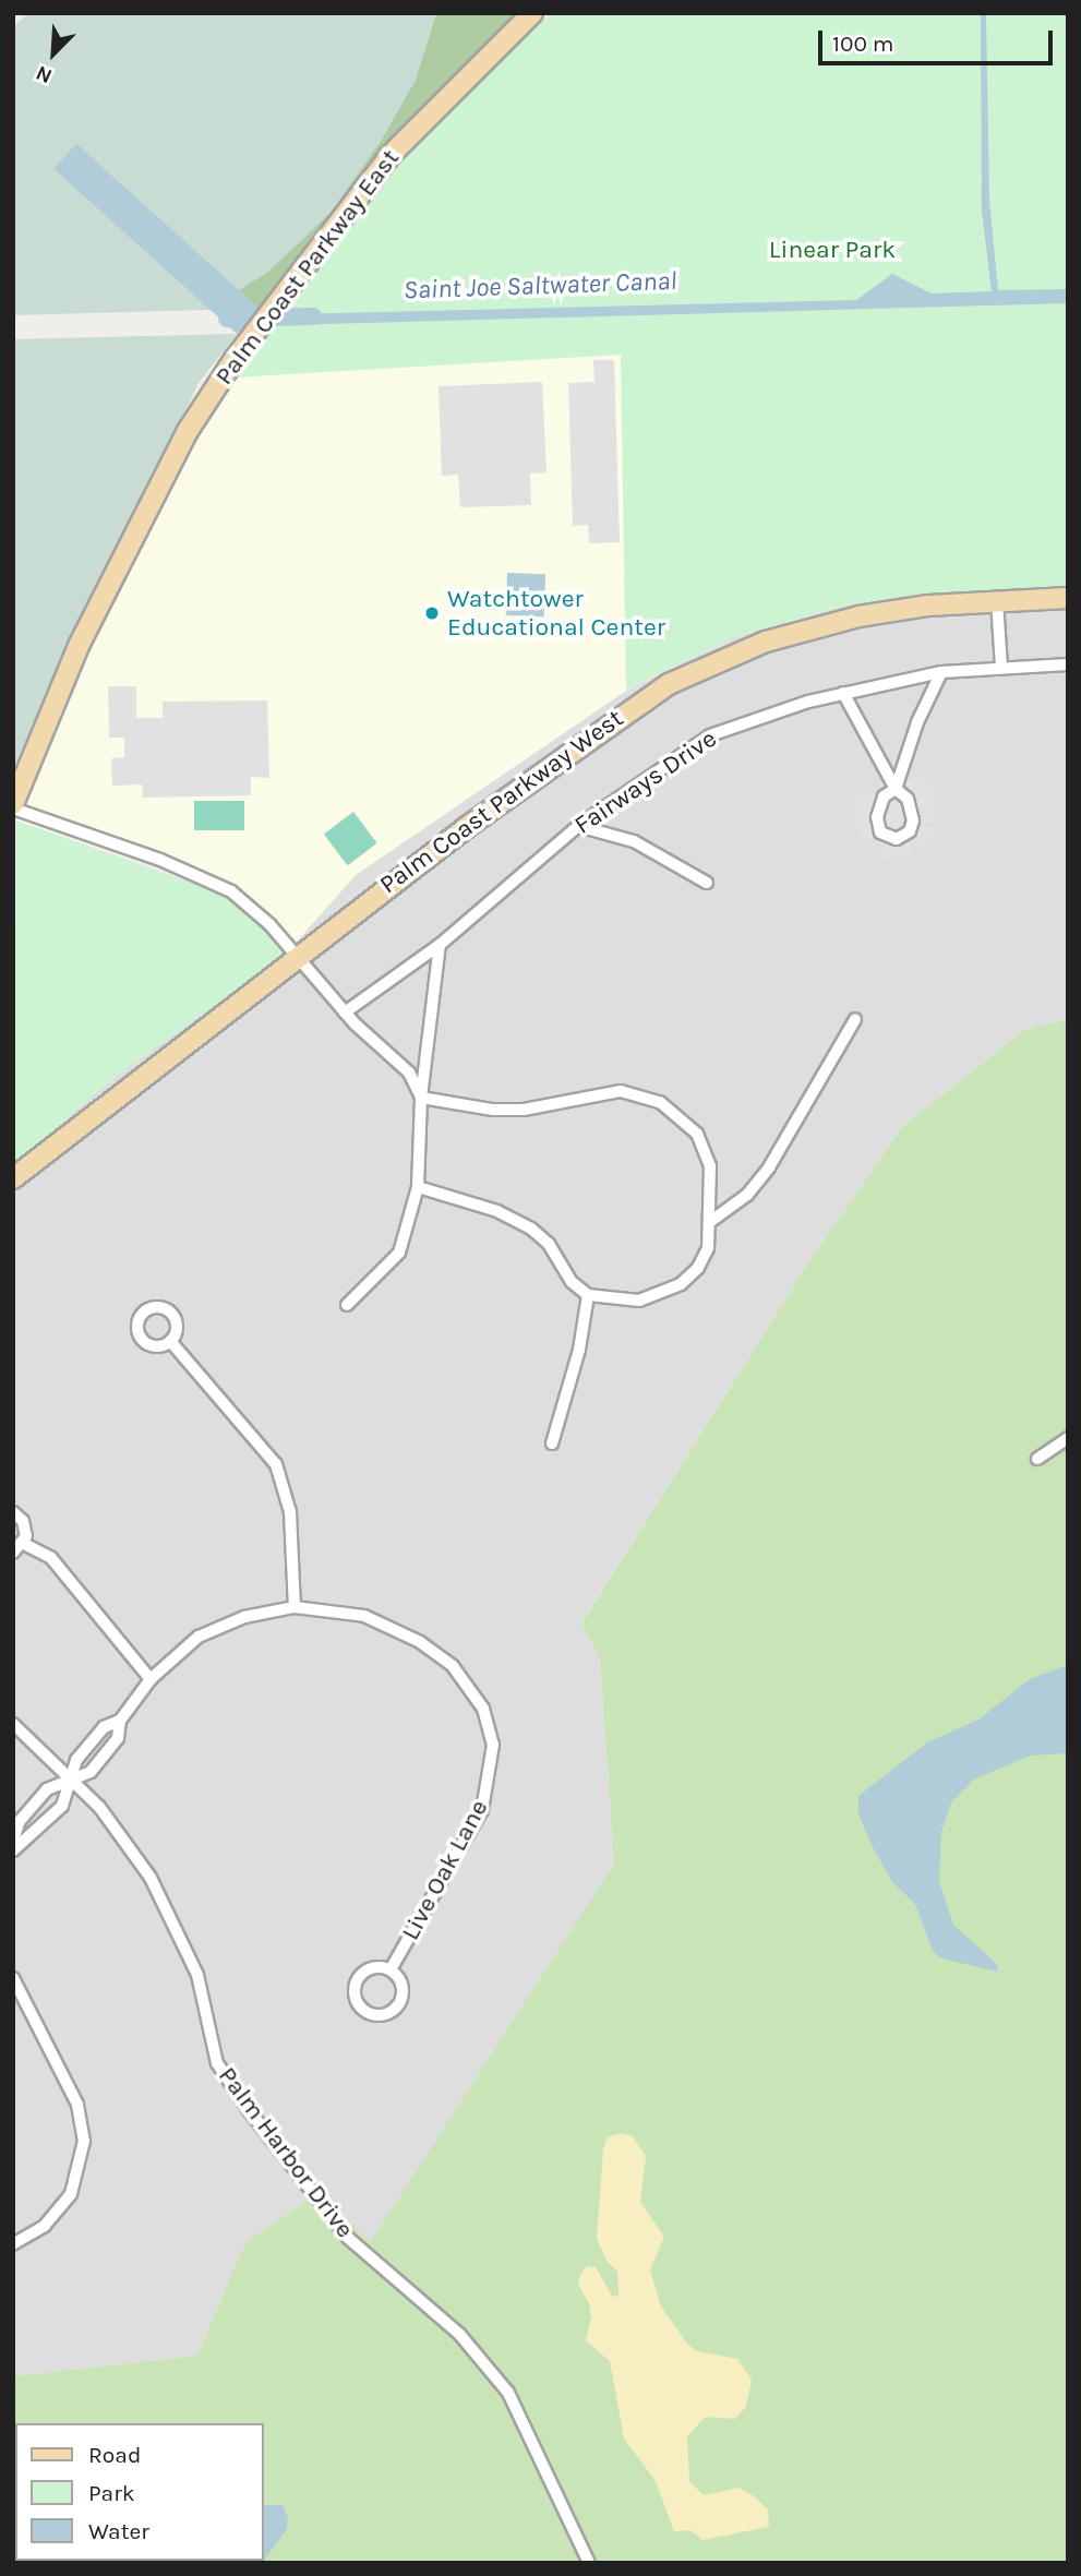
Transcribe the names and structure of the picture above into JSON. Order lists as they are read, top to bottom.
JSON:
{
  "streets": {
    "main road": ["Palm Coast Parkway East", "Palm Coast Parkway West"],
    "street": ["Fairways Drive", "Live Oak Lane", "Palm Harbor Drive"]
  },
  "crossings": [
    ["Live Oak Lane", "Palm Harbor Drive"]
  ],
  "water": ["Saint Joe Saltwater Canal"],
  "parks": ["Linear Park"],
  "places": ["Watchtower Educational Center"],
  "legend": ["Road", "Park", "Water"],
  "scale_bar": "100 m",
  "north": "bottom left"
}
